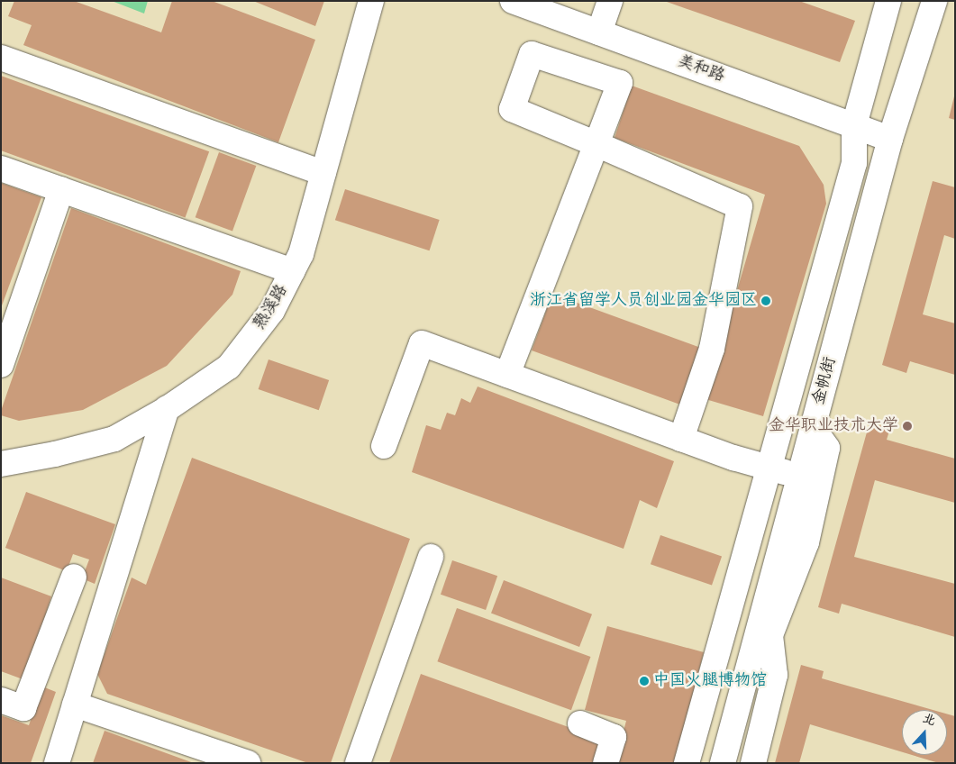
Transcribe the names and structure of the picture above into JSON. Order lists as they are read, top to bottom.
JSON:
{
  "streets": {
    "street": ["美和路", "熟溪路", "金帆街"]
  },
  "crossings": [
    ["美和路", "金帆街"]
  ],
  "places": ["浙江省留学人员创业园金华园区", "金华职业技术大学", "中国火腿博物馆"],
  "north": "top"
}
